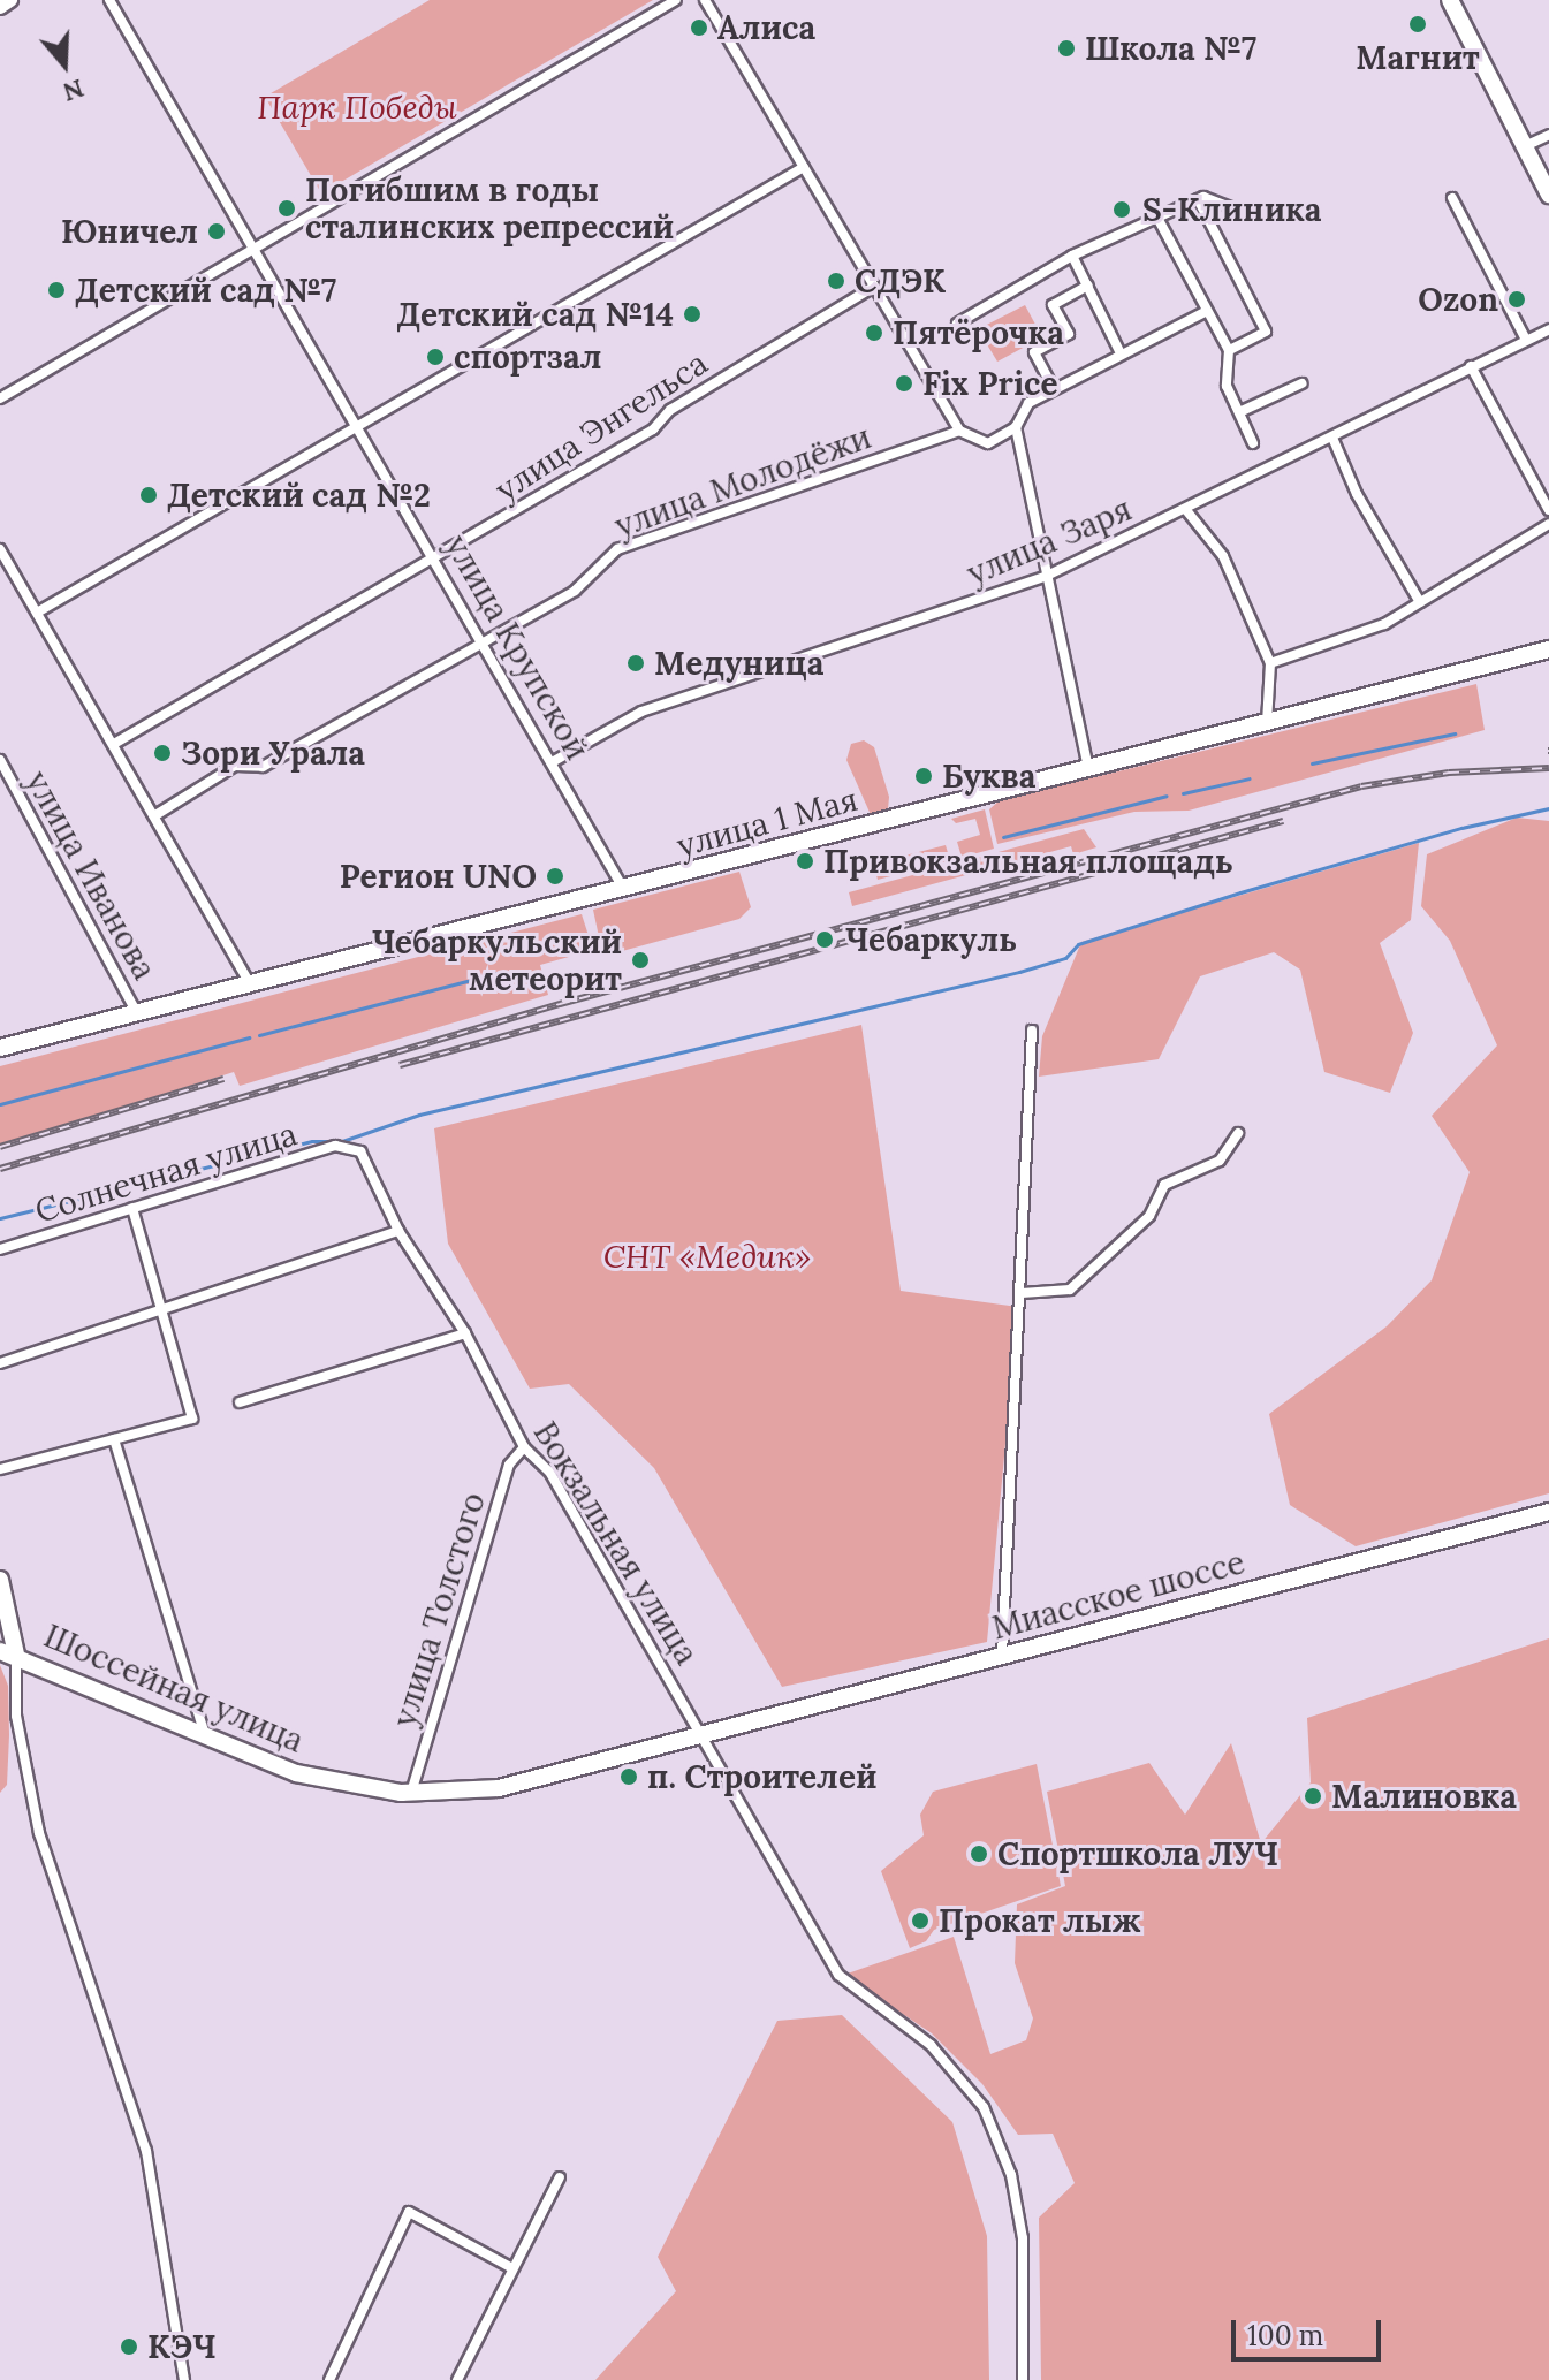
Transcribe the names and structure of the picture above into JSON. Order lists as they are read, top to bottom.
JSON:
{
  "streets": {
    "main road": ["улица 1 Мая", "Миасское шоссе", "Шоссейная улица"],
    "street": [
      "улица Энгельса",
      "улица Молодёжи",
      "улица Заря",
      "улица Крупской",
      "улица Иванова",
      "Солнечная улица",
      "Вокзальная улица",
      "улица Толстого"
    ]
  },
  "crossings": [
    ["улица Энгельса", "улица Крупской"],
    ["улица Молодёжи", "улица Крупской"],
    ["улица Заря", "улица Крупской"],
    ["улица Крупской", "улица 1 Мая"],
    ["улица 1 Мая", "улица Иванова"],
    ["Солнечная улица", "Вокзальная улица"],
    ["Вокзальная улица", "Миасское шоссе"],
    ["Вокзальная улица", "улица Толстого"],
    ["Вокзальная улица", "Шоссейная улица"],
    ["Миасское шоссе", "Шоссейная улица"],
    ["улица Толстого", "Шоссейная улица"]
  ],
  "parks": ["Парк Победы", "СНТ «Медик»"],
  "places": [
    "Магнит",
    "Алиса",
    "Школа №7",
    "Погибшим в годы сталинских репрессий",
    "S-Клиника",
    "Юничел",
    "СДЭК",
    "Детский сад №7",
    "Ozon",
    "Детский сад №14",
    "Пятёрочка",
    "спортзал",
    "Fix Price",
    "Детский сад №2",
    "Медуница",
    "Зори Урала",
    "Буква",
    "Привокзальная площадь",
    "Регион UNO",
    "Чебаркуль",
    "Чебаркульский метеорит",
    "п. Строителей",
    "Малиновка",
    "Спортшкола ЛУЧ",
    "Прокат лыж",
    "КЭЧ"
  ],
  "scale_bar": "100 m",
  "north": "bottom"
}
